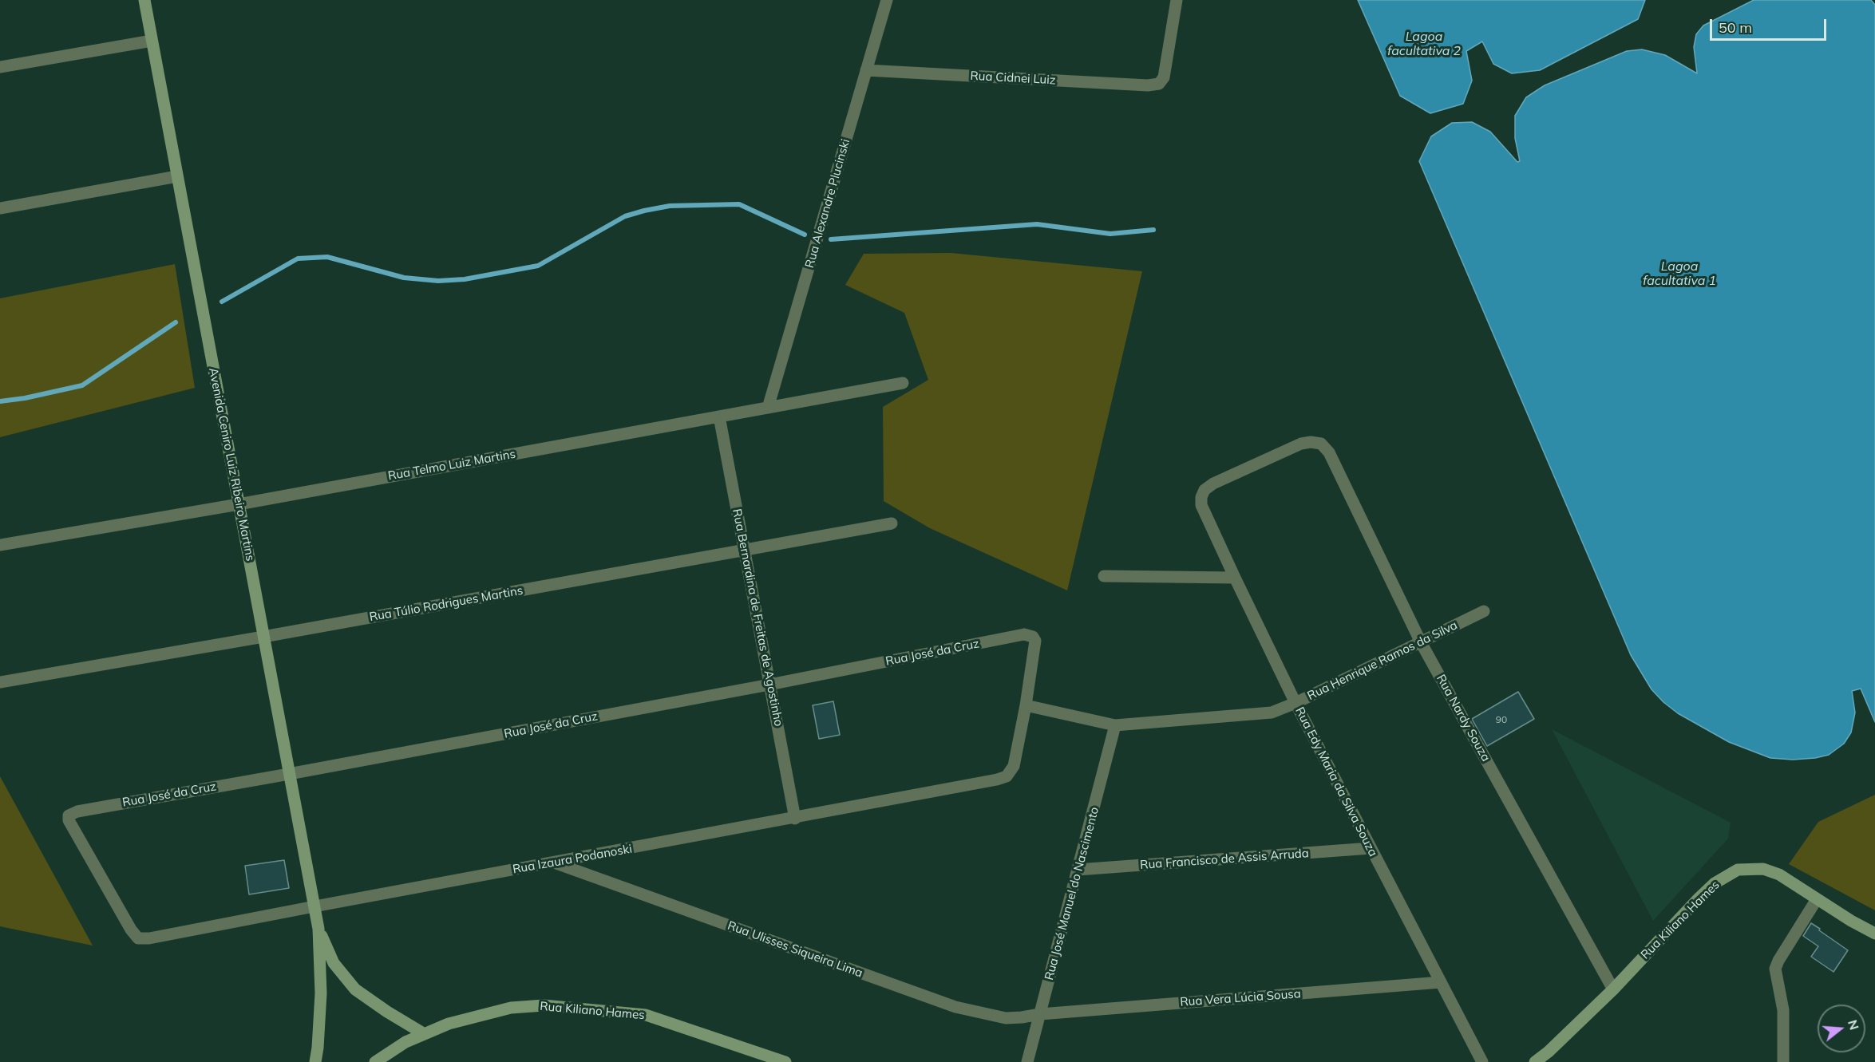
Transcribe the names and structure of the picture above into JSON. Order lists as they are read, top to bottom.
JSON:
{
  "streets": {
    "street": [
      "Rua Cidnei Luiz",
      "Rua Alexandre Plucinski",
      "Avenida Ceniro Luiz Ribeiro Martins",
      "Rua Telmo Luiz Martins",
      "Rua Túlio Rodrigues Martins",
      "Rua Bernardina de Freitas de Agostinho",
      "Rua José da Cruz",
      "Rua Henrique Ramos da Silva",
      "Rua Nardy Souza",
      "Rua Edy Maria da Silva Souza",
      "Rua Izaura Podanoski",
      "Rua Francisco de Assis Arruda",
      "Rua José Manuel do Nascimento",
      "Rua Kiliano Hames",
      "Rua Ulisses Siqueira Lima",
      "Rua Vera Lúcia Sousa"
    ]
  },
  "crossings": [
    ["Rua Cidnei Luiz", "Rua Alexandre Plucinski"],
    ["Rua Alexandre Plucinski", "Rua Telmo Luiz Martins"],
    ["Avenida Ceniro Luiz Ribeiro Martins", "Rua Telmo Luiz Martins"],
    ["Avenida Ceniro Luiz Ribeiro Martins", "Rua Túlio Rodrigues Martins"],
    ["Avenida Ceniro Luiz Ribeiro Martins", "Rua José da Cruz"],
    ["Avenida Ceniro Luiz Ribeiro Martins", "Rua Izaura Podanoski"],
    ["Avenida Ceniro Luiz Ribeiro Martins", "Rua Kiliano Hames"],
    ["Rua Telmo Luiz Martins", "Rua Bernardina de Freitas de Agostinho"],
    ["Rua Túlio Rodrigues Martins", "Rua Bernardina de Freitas de Agostinho"],
    ["Rua Bernardina de Freitas de Agostinho", "Rua José da Cruz"],
    ["Rua Bernardina de Freitas de Agostinho", "Rua Izaura Podanoski"],
    ["Rua José da Cruz", "Rua Henrique Ramos da Silva"],
    ["Rua José da Cruz", "Rua Izaura Podanoski"],
    ["Rua Henrique Ramos da Silva", "Rua Nardy Souza"],
    ["Rua Henrique Ramos da Silva", "Rua Edy Maria da Silva Souza"],
    ["Rua Henrique Ramos da Silva", "Rua Izaura Podanoski"],
    ["Rua Henrique Ramos da Silva", "Rua José Manuel do Nascimento"],
    ["Rua Nardy Souza", "Rua Edy Maria da Silva Souza"],
    ["Rua Nardy Souza", "Rua Kiliano Hames"],
    ["Rua Edy Maria da Silva Souza", "Rua Francisco de Assis Arruda"],
    ["Rua Edy Maria da Silva Souza", "Rua Vera Lúcia Sousa"],
    ["Rua Izaura Podanoski", "Rua Ulisses Siqueira Lima"],
    ["Rua Francisco de Assis Arruda", "Rua José Manuel do Nascimento"],
    ["Rua José Manuel do Nascimento", "Rua Ulisses Siqueira Lima"],
    ["Rua José Manuel do Nascimento", "Rua Vera Lúcia Sousa"],
    ["Rua Ulisses Siqueira Lima", "Rua Vera Lúcia Sousa"]
  ],
  "water": ["Lagoa facultativa 2", "Lagoa facultativa 1"],
  "house_numbers": ["90"],
  "scale_bar": "50 m",
  "north": "right"
}
